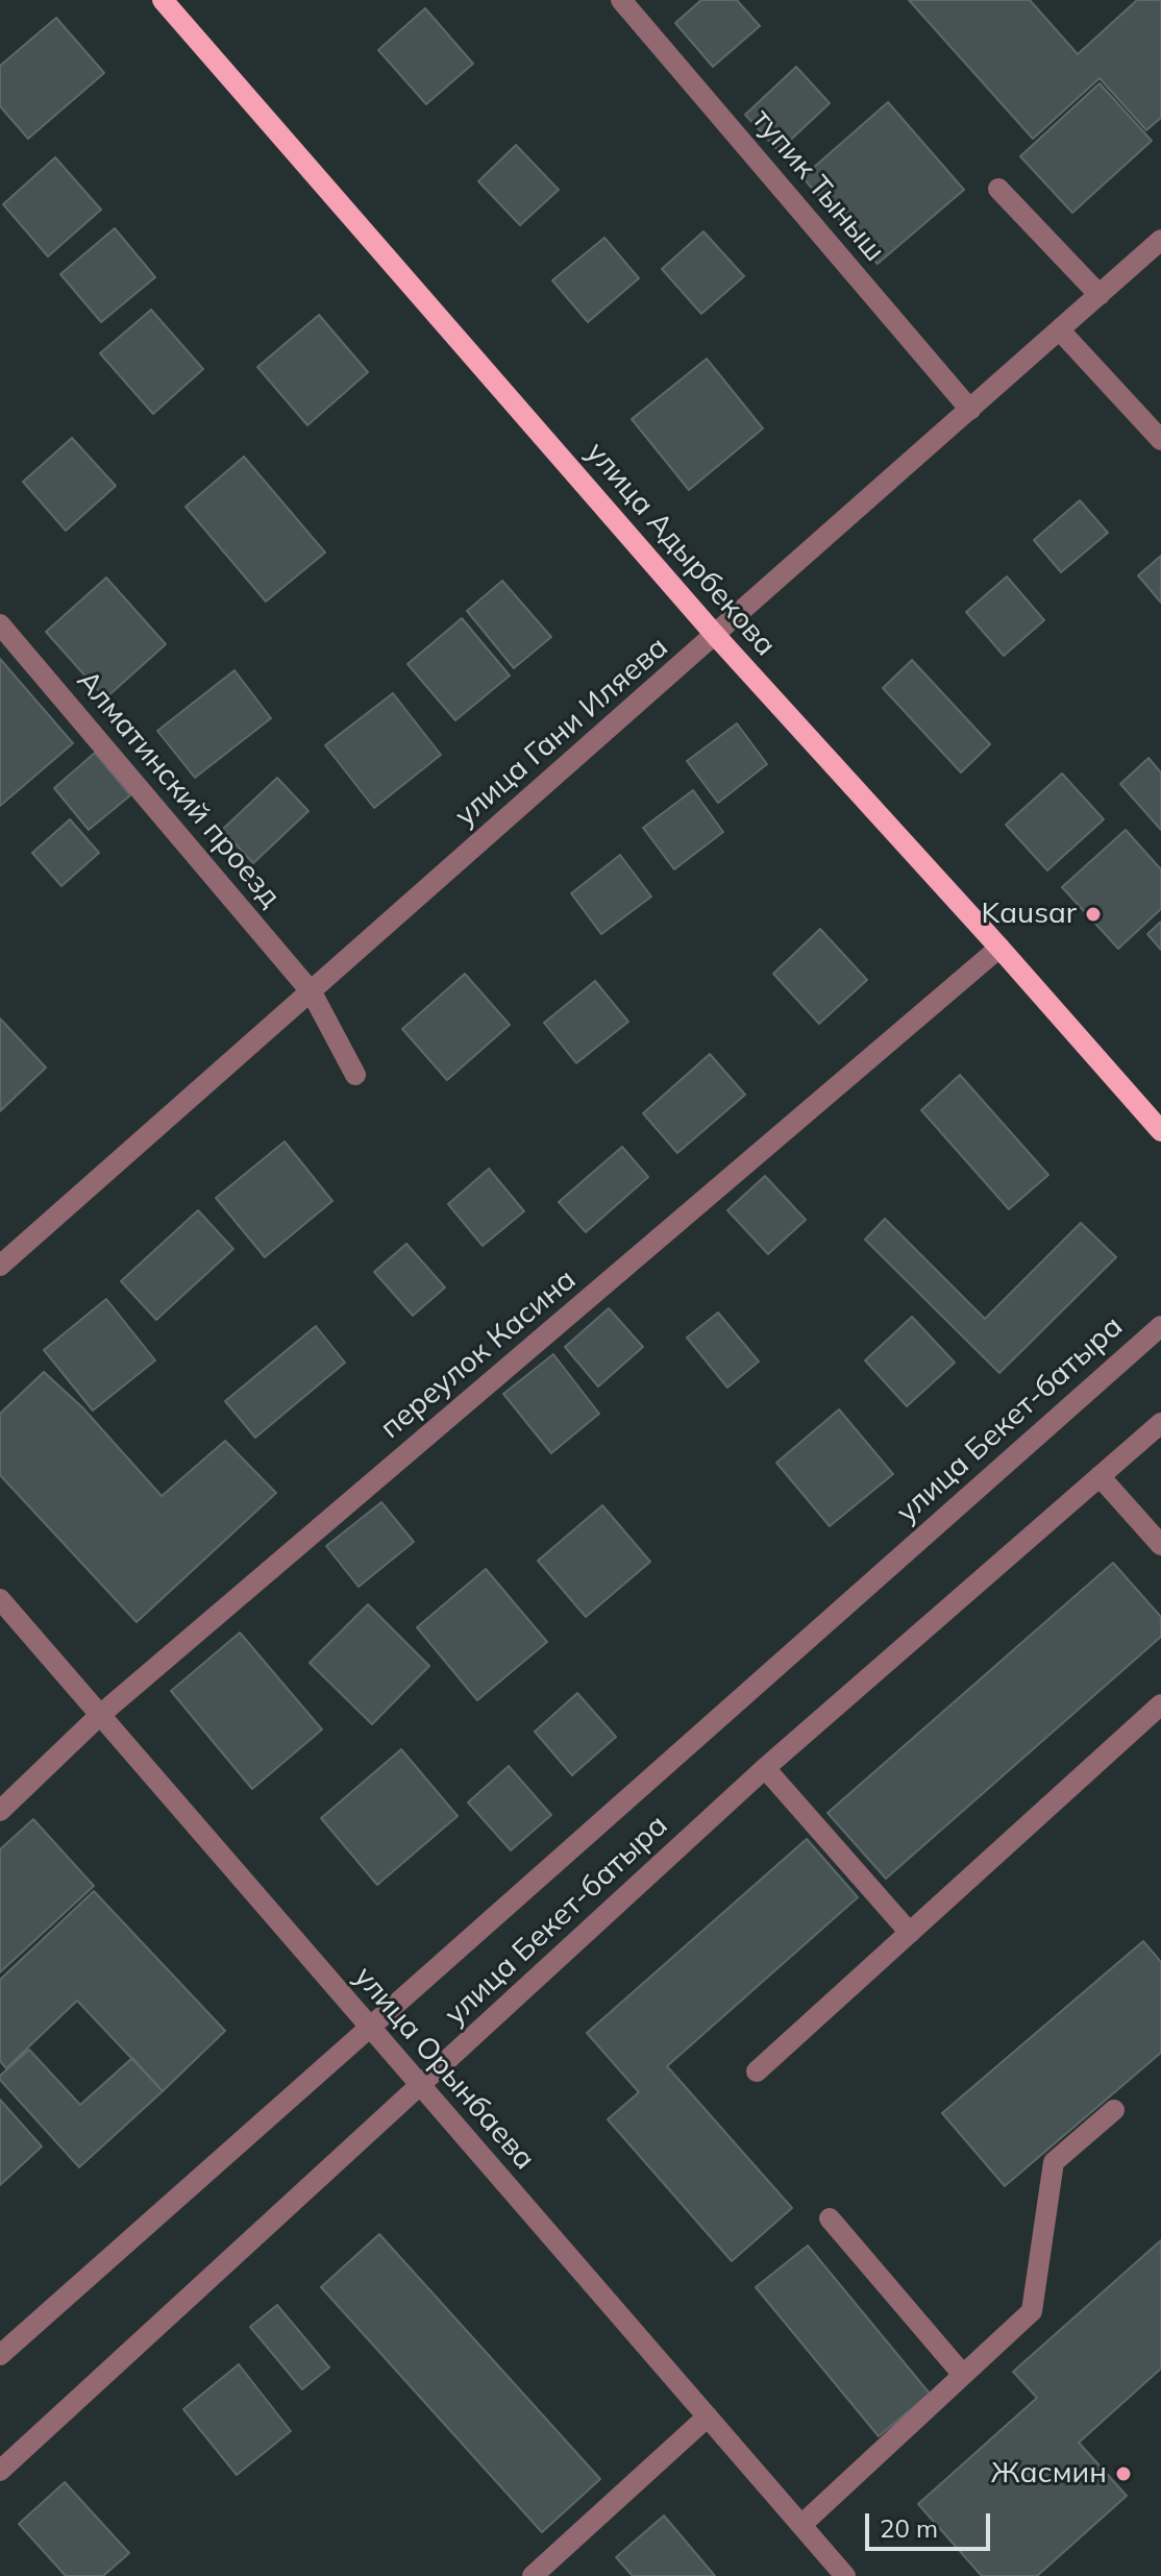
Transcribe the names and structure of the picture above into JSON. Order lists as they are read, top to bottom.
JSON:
{
  "streets": {
    "main road": ["улица Адырбекова"],
    "street": [
      "тупик Тыныш",
      "улица Гани Иляева",
      "Алматинский проезд",
      "переулок Касина",
      "улица Бекет-батыра",
      "улица Орынбаева"
    ]
  },
  "crossings": [
    ["тупик Тыныш", "улица Гани Иляева"],
    ["улица Адырбекова", "улица Гани Иляева"],
    ["улица Адырбекова", "переулок Касина"],
    ["улица Гани Иляева", "Алматинский проезд"],
    ["переулок Касина", "улица Орынбаева"],
    ["улица Бекет-батыра", "улица Орынбаева"]
  ],
  "places": ["Kausar", "Жасмин"],
  "scale_bar": "20 m"
}
